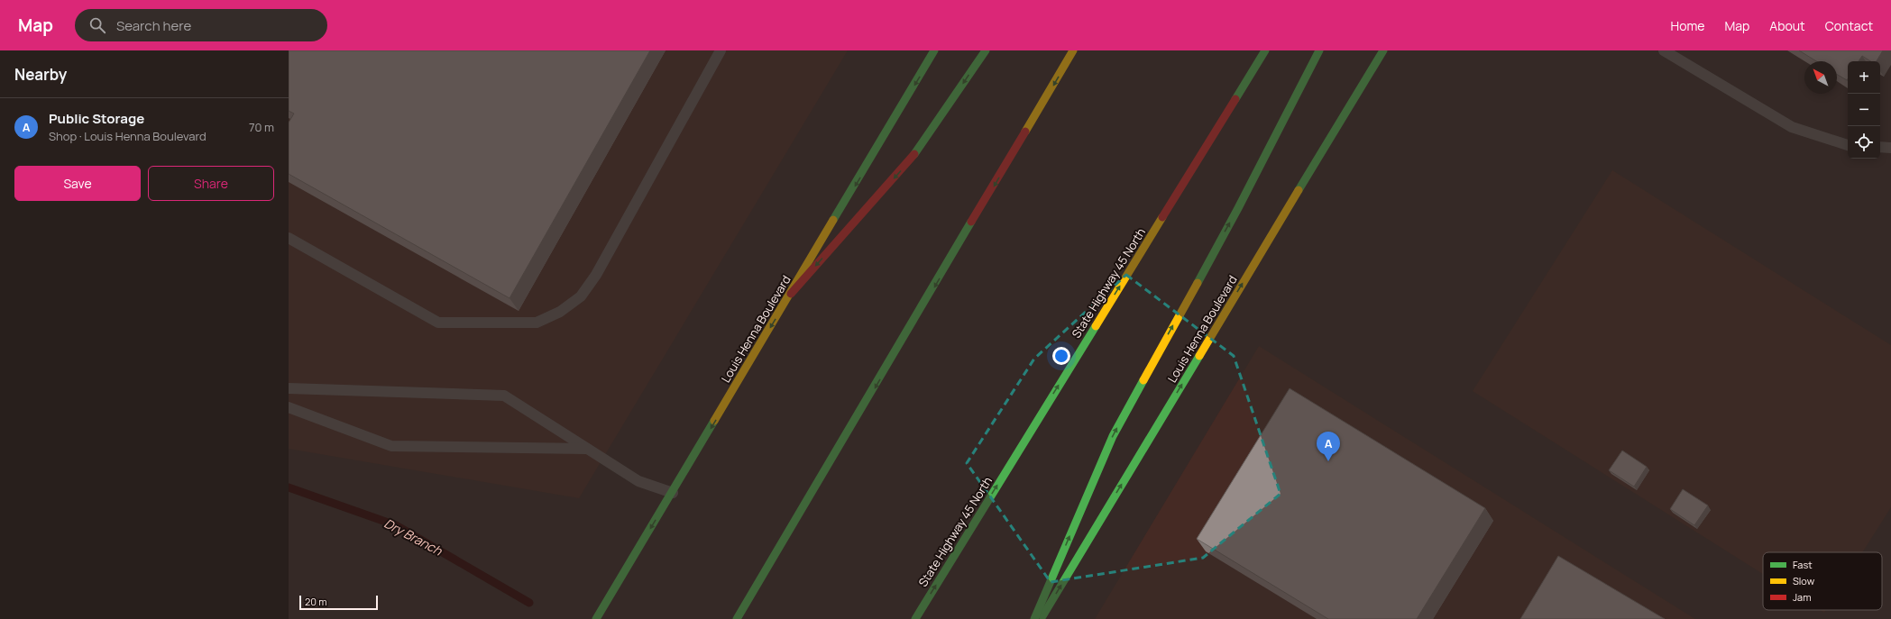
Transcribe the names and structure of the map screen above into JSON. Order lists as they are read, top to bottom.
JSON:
{
  "streets": {
    "main road": ["State Highway 45 North", "Louis Henna Boulevard"]
  },
  "water": ["Dry Branch"],
  "legend": ["Fast", "Slow", "Jam"],
  "scale_bar": "20 m",
  "north": "top left",
  "page": {
    "header": "Map",
    "search": "Search here",
    "nav": [
      "Home",
      "Map",
      "About",
      "Contact"
    ],
    "heading": "Nearby",
    "map_buttons": ["+", "−"],
    "list": [
      {
        "mark": "A",
        "name": "Public Storage",
        "note": "Shop · Louis Henna Boulevard",
        "value": "70 m"
      }
    ],
    "buttons": ["Save", "Share"],
    "pins": "A",
    "scale": "20 m"
  }
}
